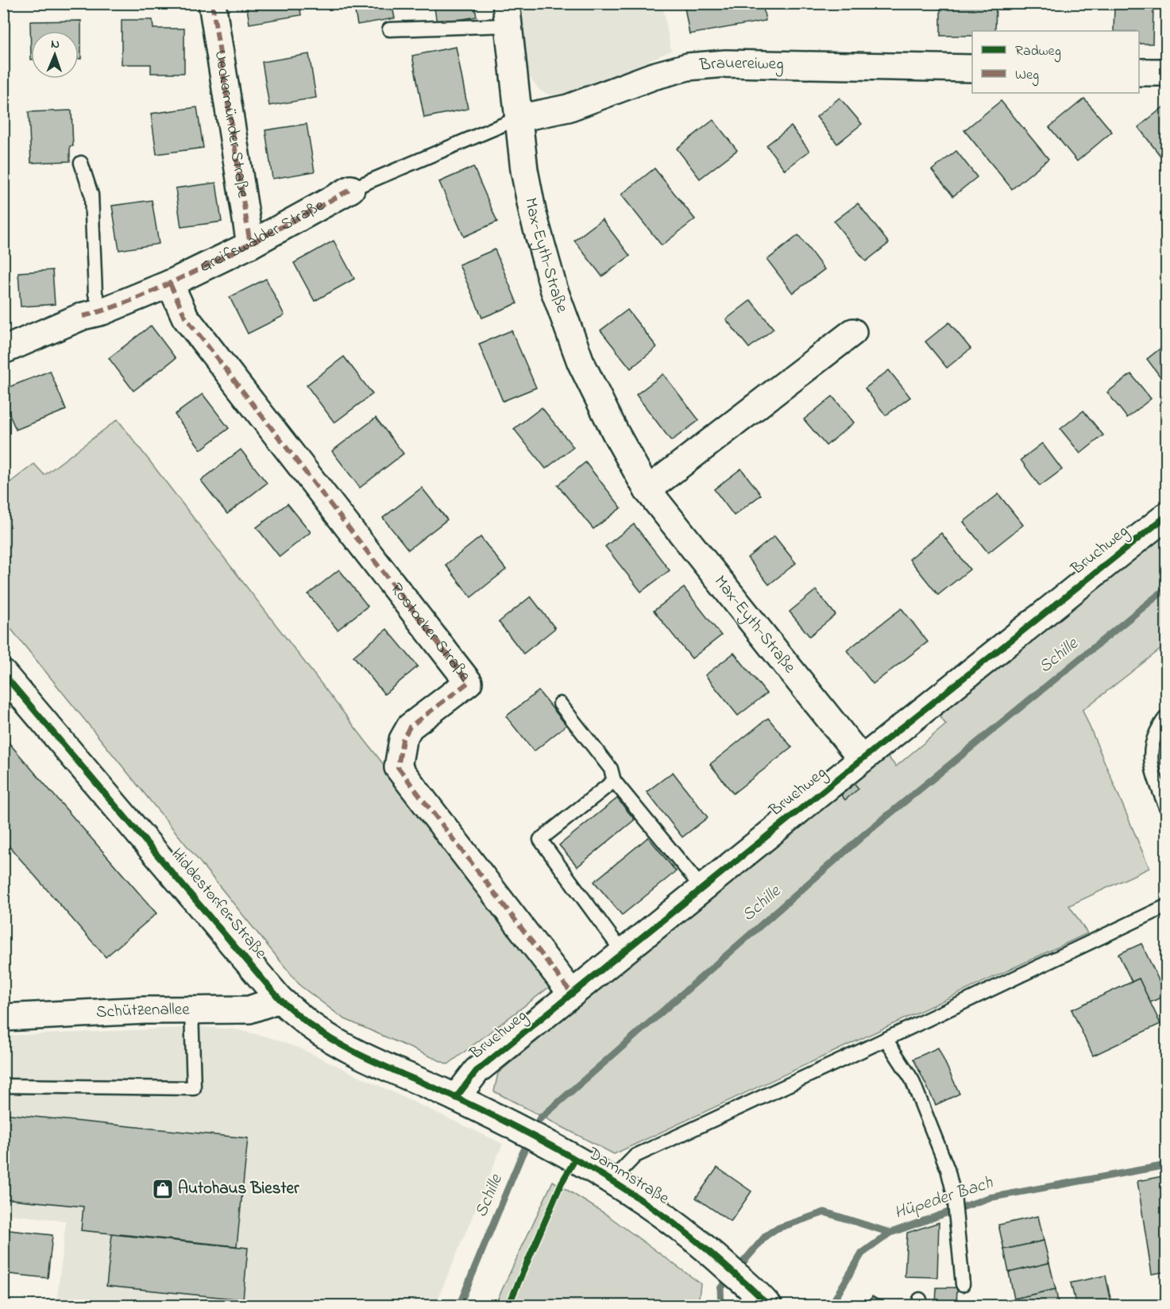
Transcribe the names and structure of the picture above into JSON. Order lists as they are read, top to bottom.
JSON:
{
  "streets": {
    "street": [
      "Brauereiweg",
      "Ueckermünder Straße",
      "Greifswalder Straße",
      "Max-Eyth-Straße",
      "Bruchweg",
      "Rostocker Straße",
      "Hiddestorfer Straße",
      "Schützenallee",
      "Dammstraße"
    ]
  },
  "crossings": [
    ["Brauereiweg", "Greifswalder Straße"],
    ["Brauereiweg", "Max-Eyth-Straße"],
    ["Ueckermünder Straße", "Greifswalder Straße"],
    ["Greifswalder Straße", "Max-Eyth-Straße"],
    ["Greifswalder Straße", "Rostocker Straße"],
    ["Max-Eyth-Straße", "Bruchweg"],
    ["Bruchweg", "Rostocker Straße"],
    ["Bruchweg", "Hiddestorfer Straße"],
    ["Bruchweg", "Dammstraße"],
    ["Hiddestorfer Straße", "Schützenallee"],
    ["Hiddestorfer Straße", "Dammstraße"]
  ],
  "water": ["Schille", "Hüpeder Bach"],
  "places": {
    "shop": ["Autohaus Biester"]
  },
  "legend": ["Radweg", "Weg"],
  "north": "top"
}
